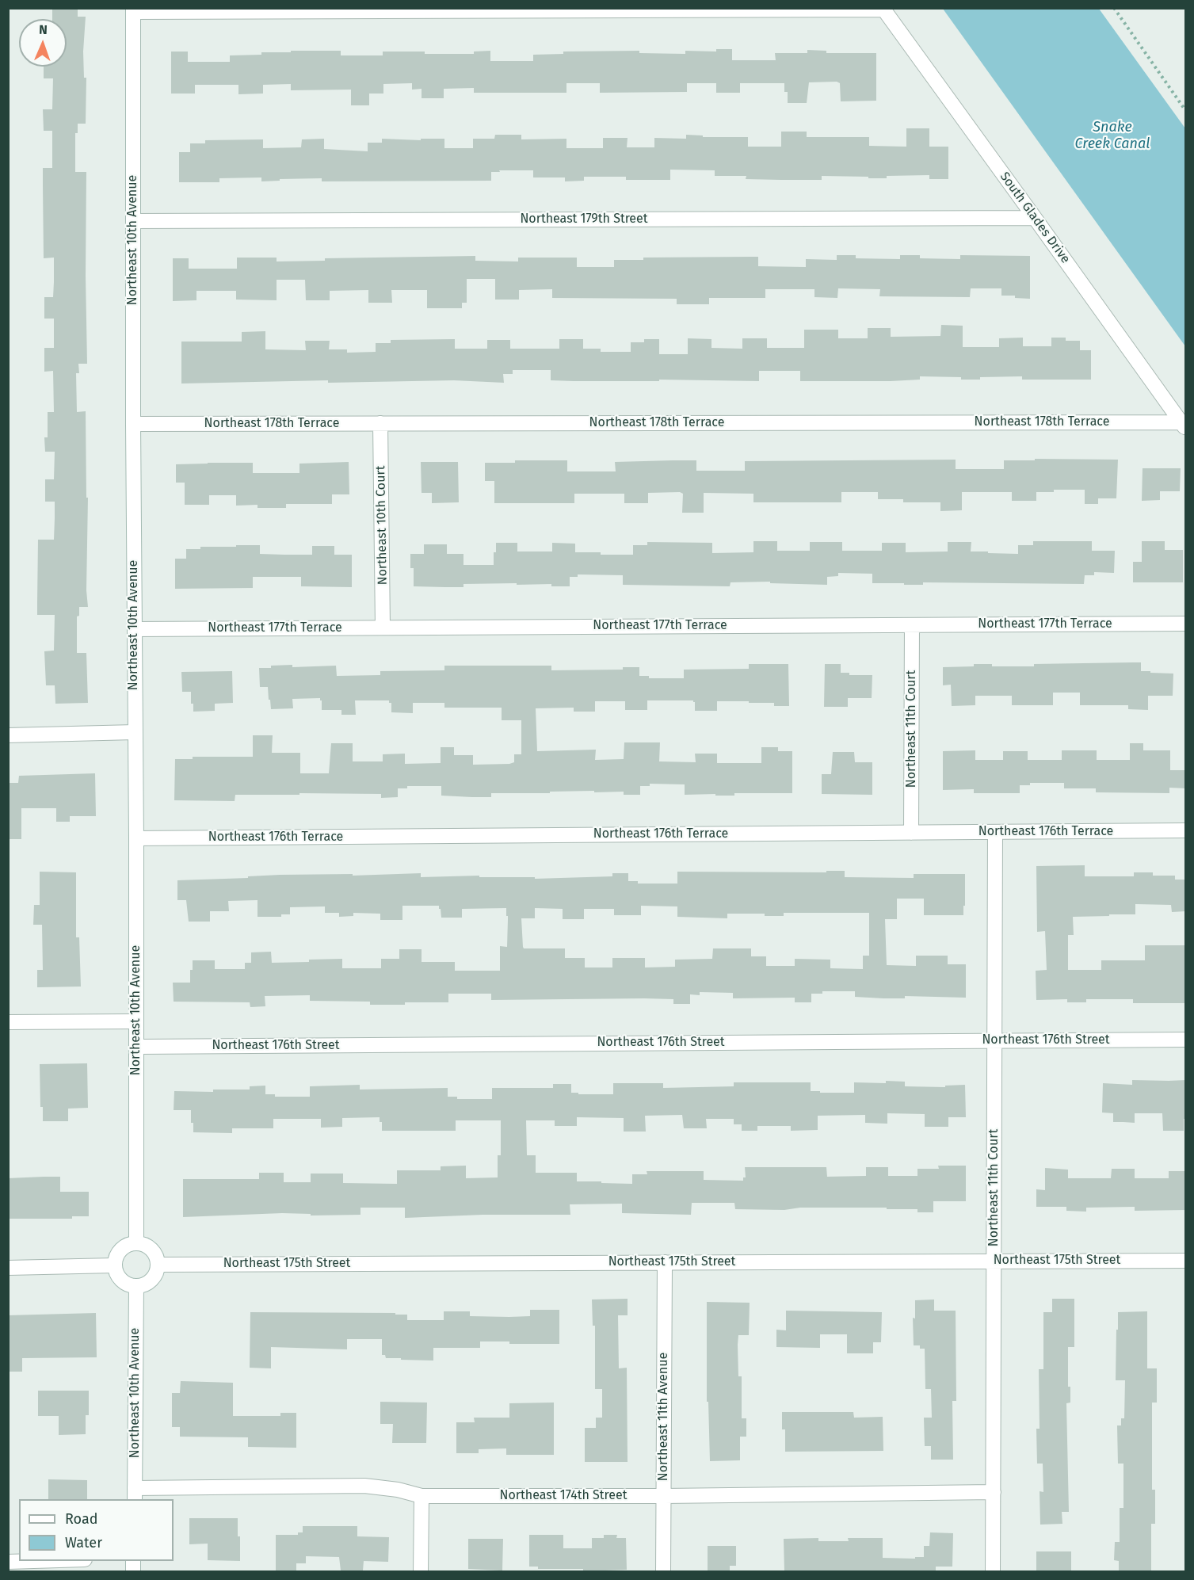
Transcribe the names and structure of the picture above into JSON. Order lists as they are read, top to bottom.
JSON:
{
  "streets": {
    "street": [
      "South Glades Drive",
      "Northeast 179th Street",
      "Northeast 10th Avenue",
      "Northeast 178th Terrace",
      "Northeast 10th Court",
      "Northeast 177th Terrace",
      "Northeast 11th Court",
      "Northeast 176th Terrace",
      "Northeast 176th Street",
      "Northeast 175th Street",
      "Northeast 11th Avenue",
      "Northeast 174th Street"
    ]
  },
  "crossings": [
    ["South Glades Drive", "Northeast 179th Street"],
    ["South Glades Drive", "Northeast 178th Terrace"],
    ["Northeast 179th Street", "Northeast 10th Avenue"],
    ["Northeast 10th Avenue", "Northeast 178th Terrace"],
    ["Northeast 10th Avenue", "Northeast 177th Terrace"],
    ["Northeast 10th Avenue", "Northeast 176th Terrace"],
    ["Northeast 10th Avenue", "Northeast 176th Street"],
    ["Northeast 10th Avenue", "Northeast 175th Street"],
    ["Northeast 10th Avenue", "Northeast 174th Street"],
    ["Northeast 178th Terrace", "Northeast 10th Court"],
    ["Northeast 10th Court", "Northeast 177th Terrace"],
    ["Northeast 177th Terrace", "Northeast 11th Court"],
    ["Northeast 11th Court", "Northeast 176th Terrace"],
    ["Northeast 11th Court", "Northeast 176th Street"],
    ["Northeast 11th Court", "Northeast 175th Street"],
    ["Northeast 11th Court", "Northeast 174th Street"],
    ["Northeast 175th Street", "Northeast 11th Avenue"],
    ["Northeast 11th Avenue", "Northeast 174th Street"]
  ],
  "water": ["Snake Creek Canal"],
  "legend": ["Road", "Water"],
  "north": "top"
}
